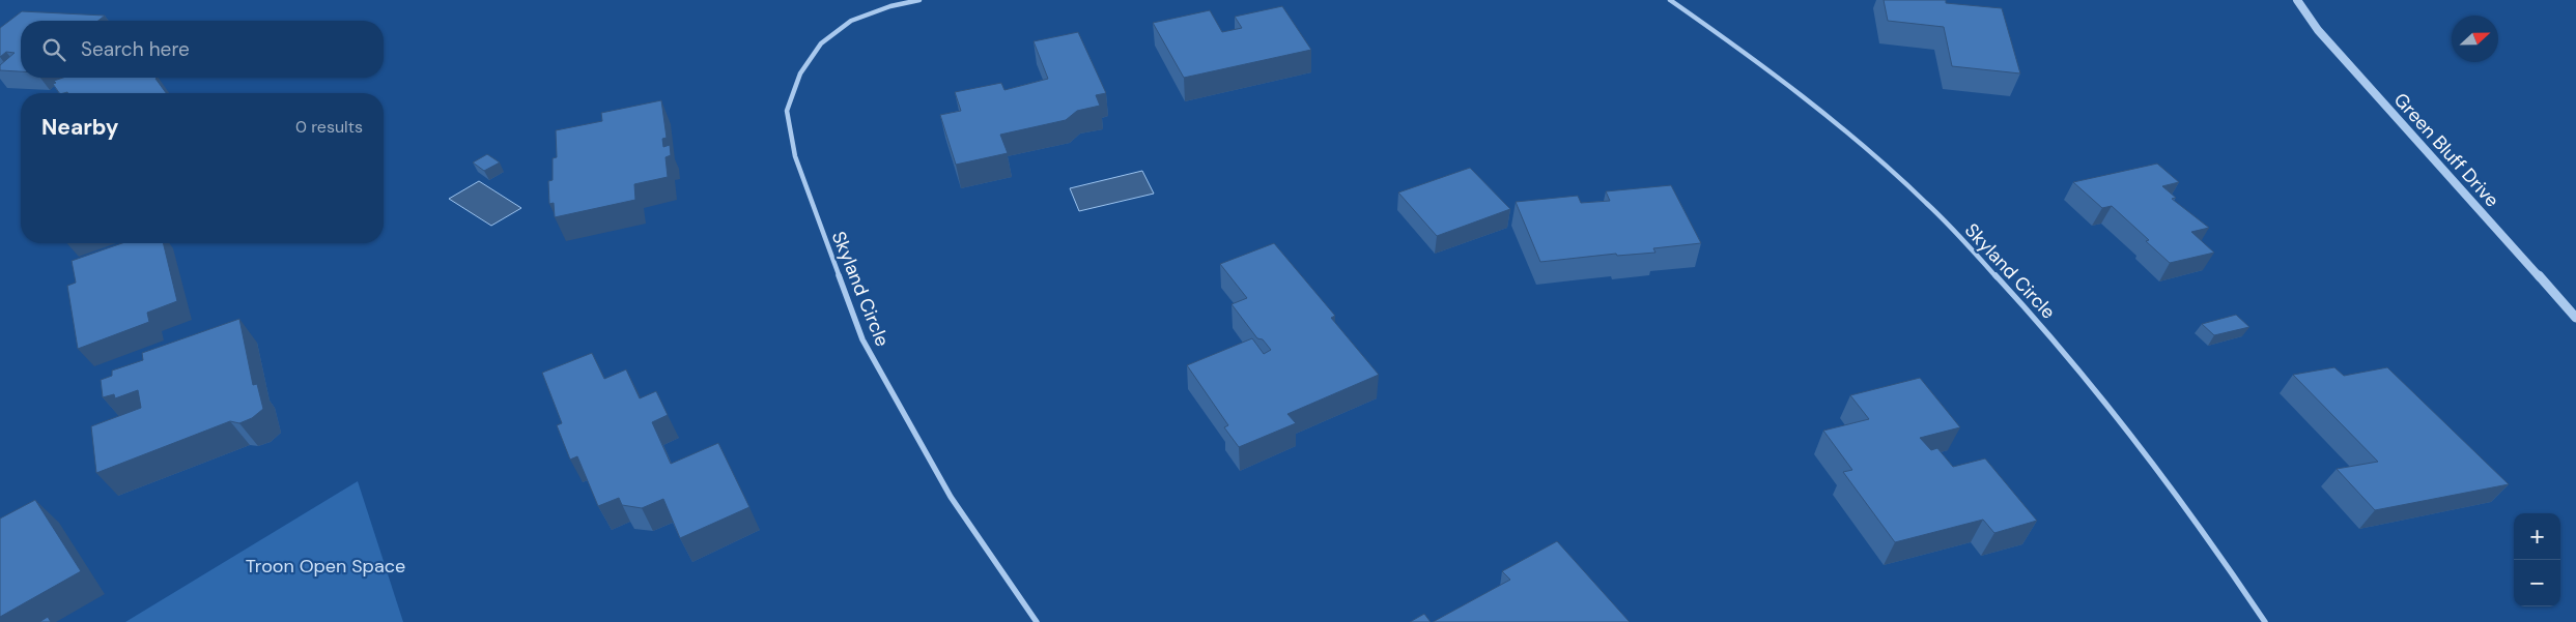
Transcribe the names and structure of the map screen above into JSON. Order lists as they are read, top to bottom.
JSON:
{
  "streets": {
    "street": ["Green Bluff Drive", "Skyland Circle"]
  },
  "parks": ["Troon Open Space"],
  "north": "right",
  "page": {
    "search": "Search here",
    "heading": ["Nearby", "0 results"],
    "map_buttons": ["+", "−"]
  }
}
